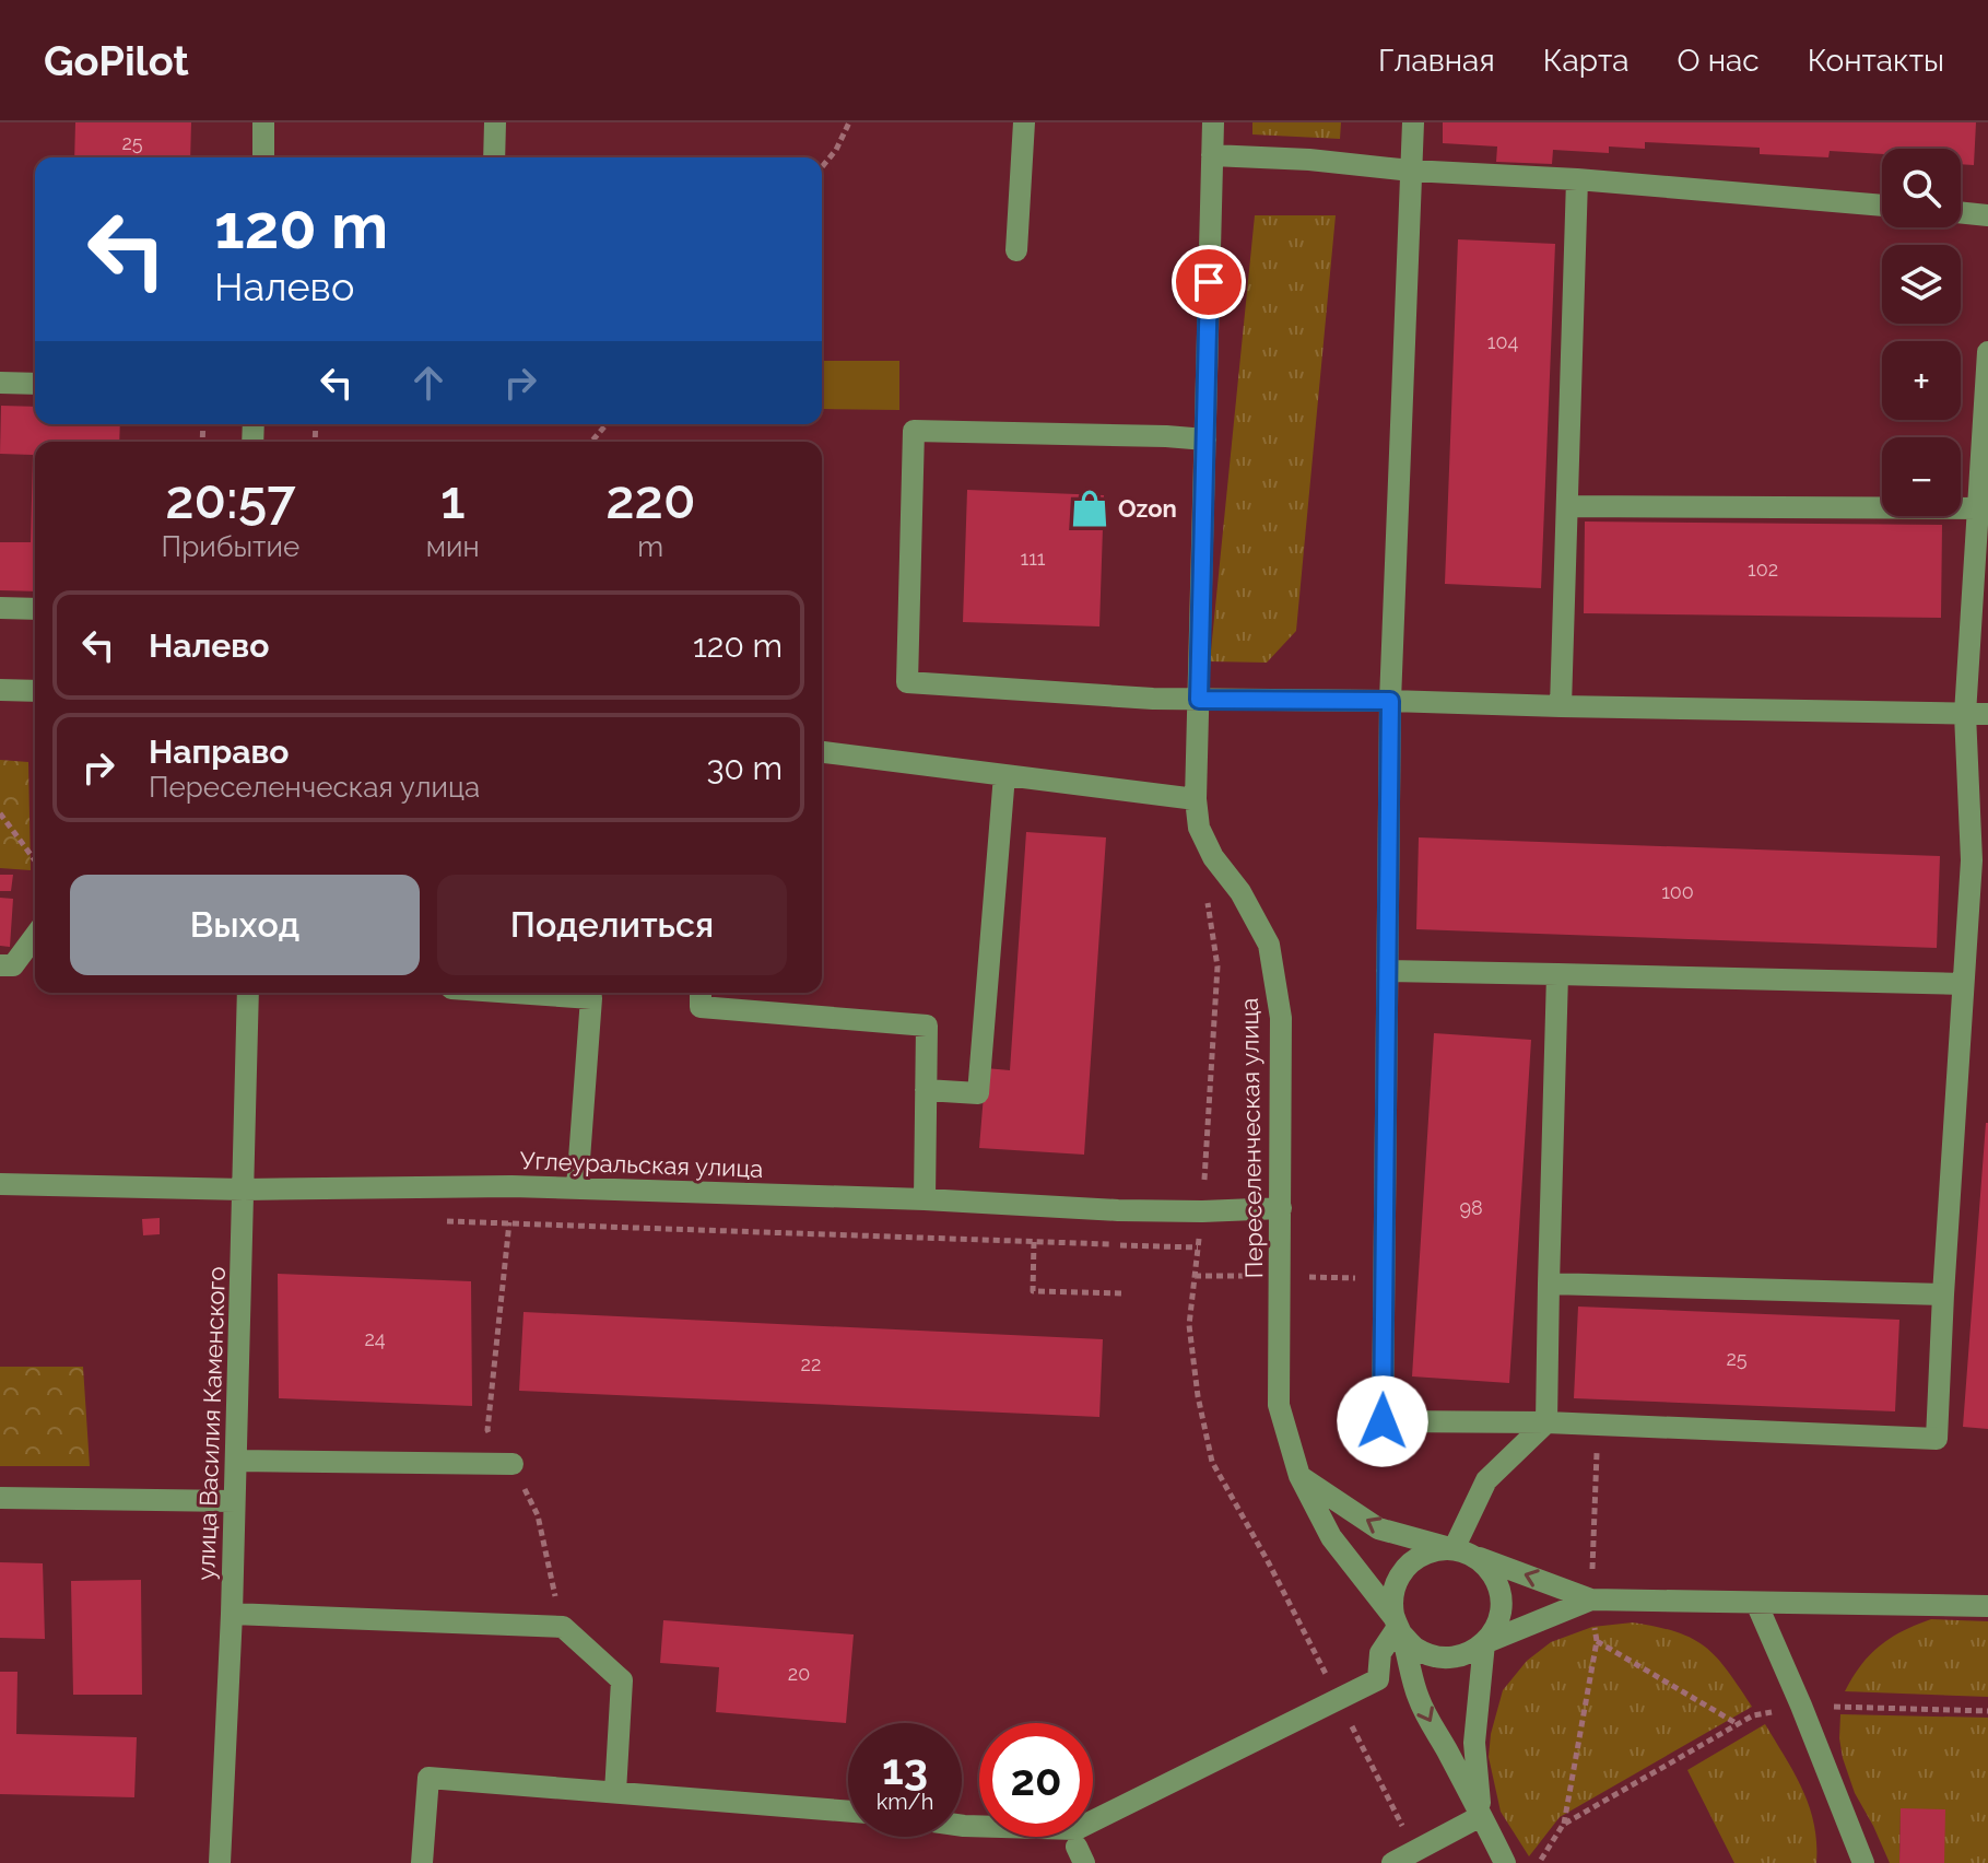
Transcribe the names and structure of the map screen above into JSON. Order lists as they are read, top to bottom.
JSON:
{
  "streets": {
    "street": ["Переселенческая улица", "Углеуральская улица", "улица Василия Каменского"]
  },
  "crossings": [
    ["Переселенческая улица", "Углеуральская улица"],
    ["Углеуральская улица", "улица Василия Каменского"]
  ],
  "places": {
    "shop": ["Ozon"]
  },
  "house_numbers": [
    "25",
    "104",
    "111",
    "102",
    "100",
    "98",
    "24",
    "25",
    "22",
    "20"
  ],
  "page": {
    "header": "GoPilot",
    "nav": [
      "Главная",
      "Карта",
      "О нас",
      "Контакты"
    ],
    "map_buttons": ["+", "−"],
    "turn": ["120 m", "Налево"],
    "eta": [
      "20:57",
      "Прибытие",
      "1",
      "мин",
      "220",
      "m"
    ],
    "list": [
      {
        "name": "Налево",
        "value": "120 m"
      },
      {
        "name": "Направо",
        "note": "Переселенческая улица",
        "value": "30 m"
      }
    ],
    "buttons": ["Выход", "Поделиться"],
    "speed": "13 km/h",
    "limit": "20"
  }
}
